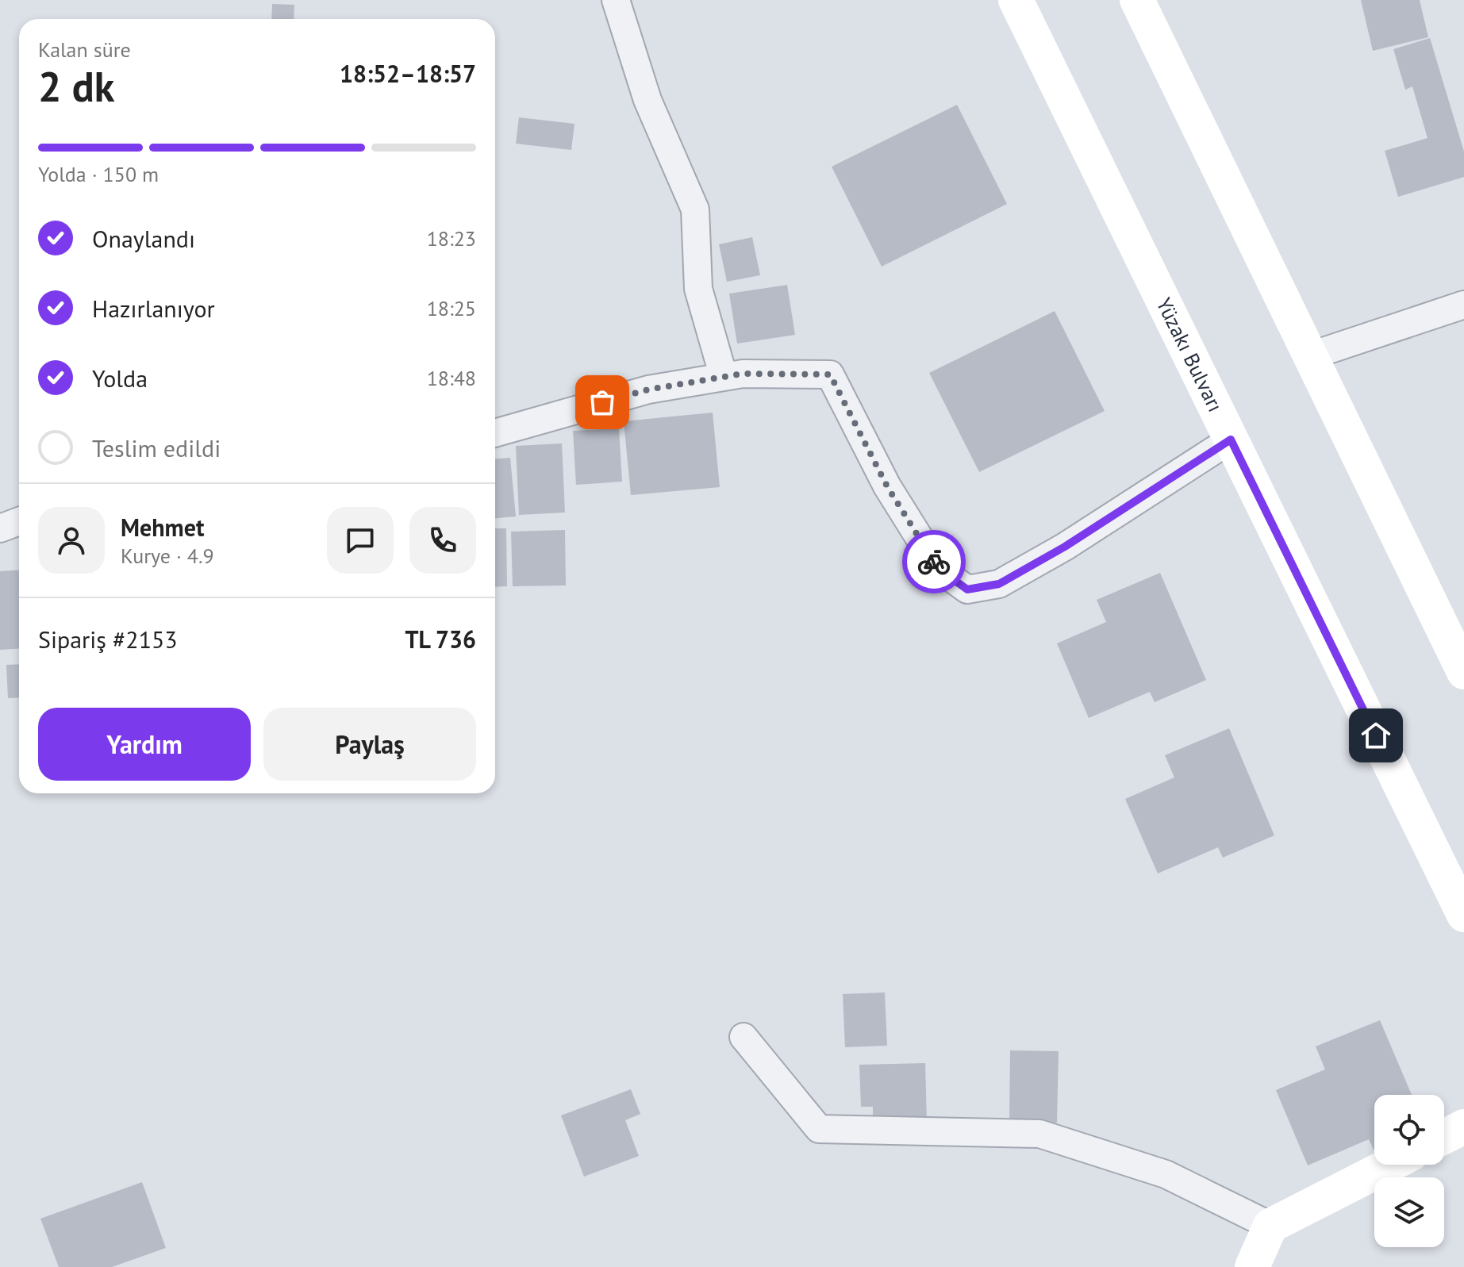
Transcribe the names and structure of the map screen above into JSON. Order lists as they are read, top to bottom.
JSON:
{
  "streets": {
    "main road": ["Yüzakı Bulvarı"]
  },
  "page": {
    "heading": ["2 dk", "Kalan süre", "18:52–18:57"],
    "panel": [
      "Mehmet",
      "Kurye · 4.9",
      "Sipariş #2153",
      "TL 736"
    ],
    "bar": "Yolda · 150 m",
    "list": [
      ["Onaylandı", "18:23"],
      ["Hazırlanıyor", "18:25"],
      ["Yolda", "18:48"],
      "Teslim edildi"
    ],
    "buttons": ["Yardım", "Paylaş"]
  }
}
